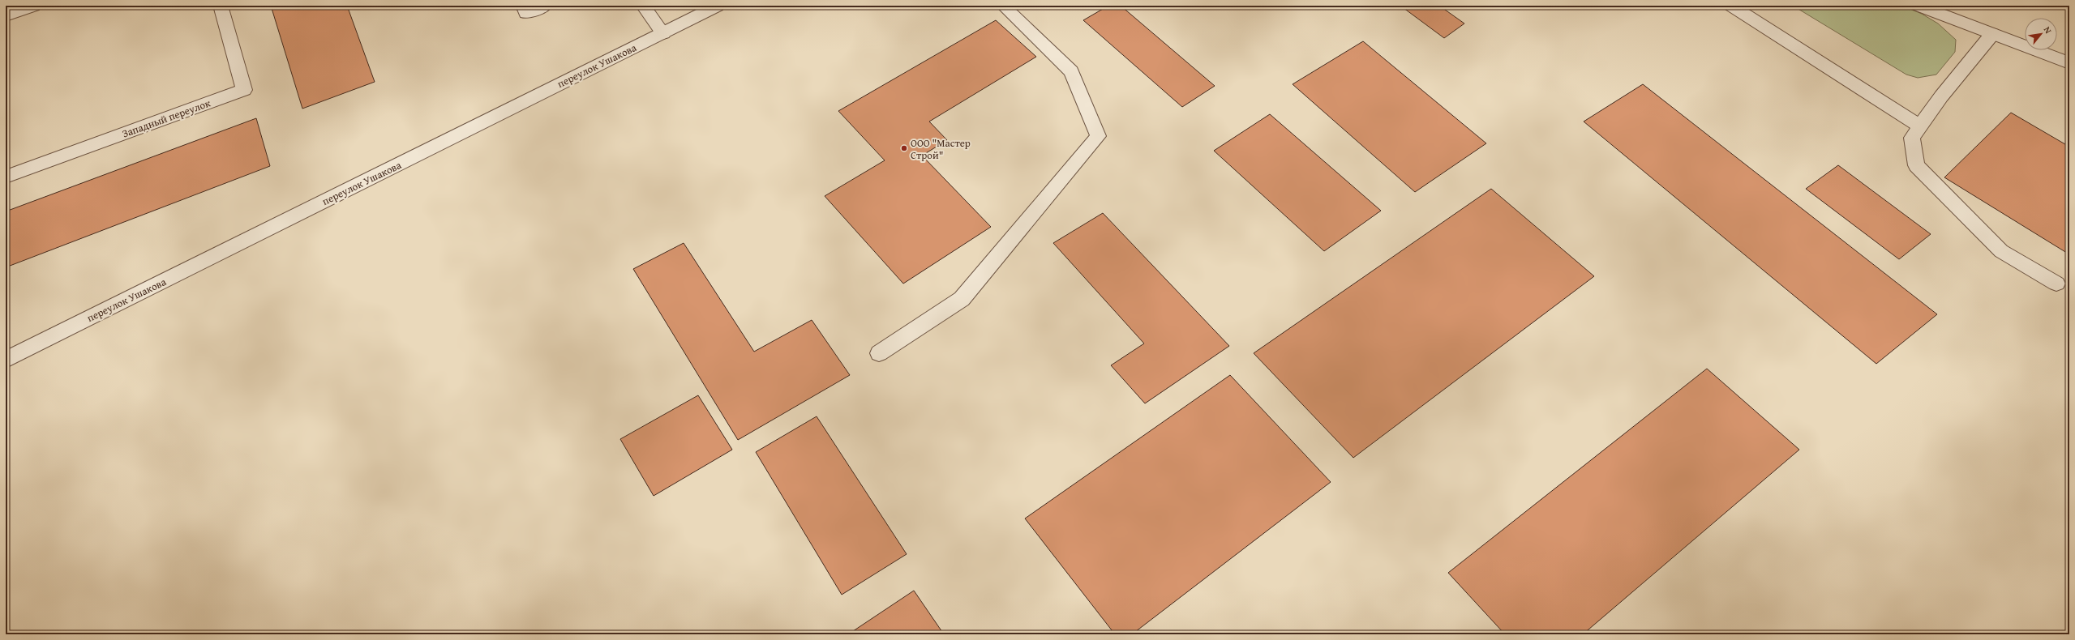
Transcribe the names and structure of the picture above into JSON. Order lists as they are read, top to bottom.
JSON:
{
  "streets": {
    "street": ["переулок Ушакова", "Западный переулок"]
  },
  "places": ["ООО \"Мастер Строй\""],
  "north": "top right"
}
